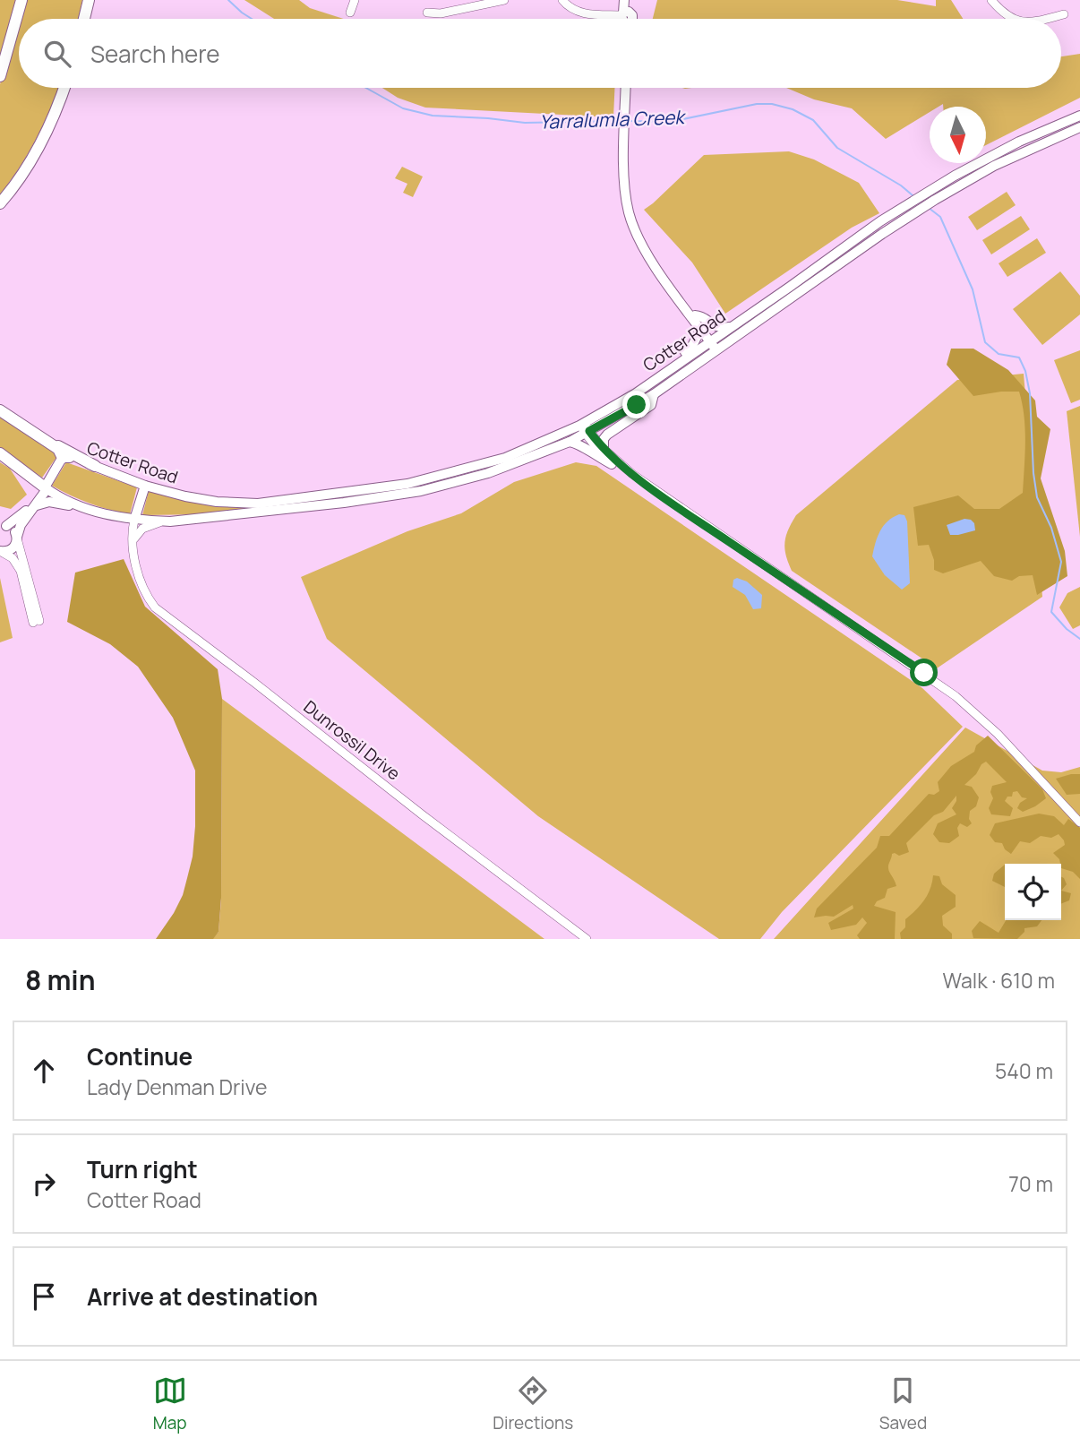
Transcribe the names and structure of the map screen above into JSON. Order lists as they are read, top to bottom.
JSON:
{
  "streets": {
    "main road": ["Cotter Road"],
    "street": ["Dunrossil Drive"]
  },
  "crossings": [
    ["Cotter Road", "Dunrossil Drive"]
  ],
  "water": ["Yarralumla Creek"],
  "north": "bottom",
  "page": {
    "search": "Search here",
    "heading": ["8 min", "Walk · 610 m"],
    "list": [
      ["Continue", "Lady Denman Drive", "540 m"],
      ["Turn right", "Cotter Road", "70 m"],
      "Arrive at destination"
    ],
    "nav": ["Map", "Directions", "Saved"]
  }
}
